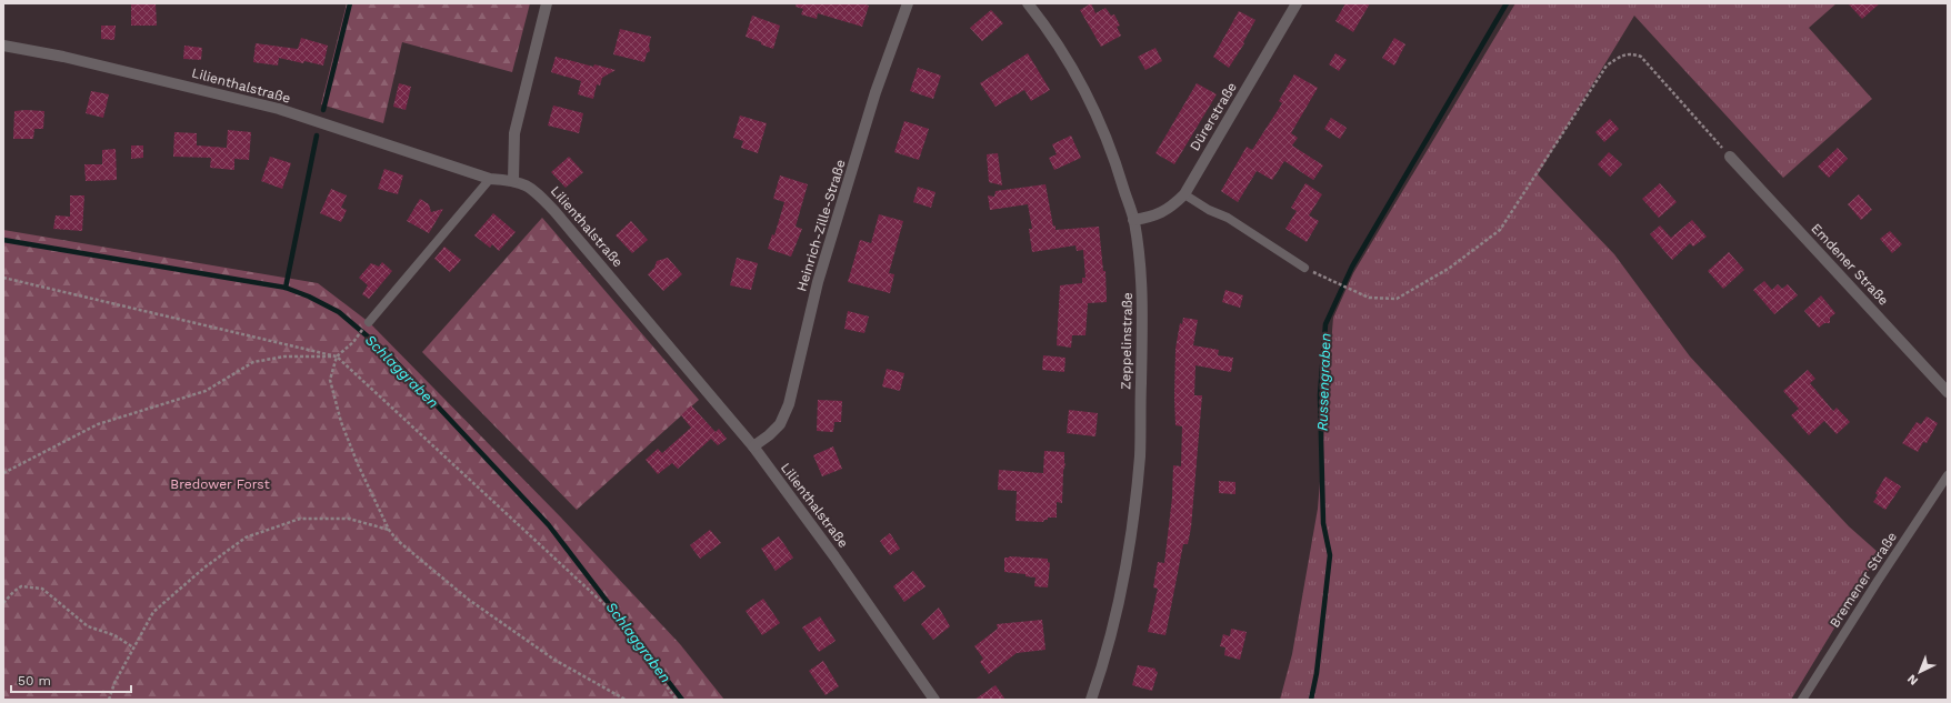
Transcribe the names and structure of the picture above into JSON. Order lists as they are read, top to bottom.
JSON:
{
  "streets": {
    "street": [
      "Lilienthalstraße",
      "Dürerstraße",
      "Heinrich-Zille-Straße",
      "Emdener Straße",
      "Zeppelinstraße"
    ],
    "lane": ["Bremener Straße"]
  },
  "crossings": [
    ["Lilienthalstraße", "Heinrich-Zille-Straße"],
    ["Dürerstraße", "Zeppelinstraße"]
  ],
  "water": ["Schlaggraben", "Russengraben"],
  "parks": ["Bredower Forst"],
  "scale_bar": "50 m",
  "north": "bottom left"
}
